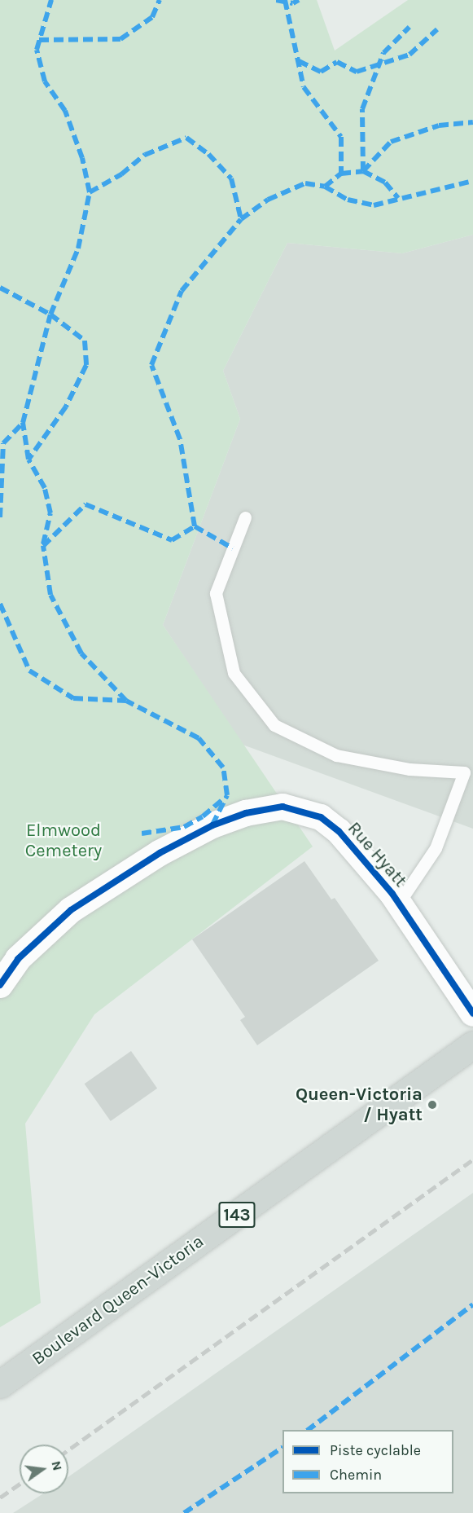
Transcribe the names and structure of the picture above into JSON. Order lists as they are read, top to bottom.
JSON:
{
  "streets": {
    "main road": ["143", "Boulevard Queen-Victoria"],
    "street": ["Rue Hyatt"]
  },
  "parks": ["Elmwood Cemetery"],
  "places": ["Queen-Victoria / Hyatt"],
  "legend": ["Piste cyclable", "Chemin"],
  "north": "right"
}
